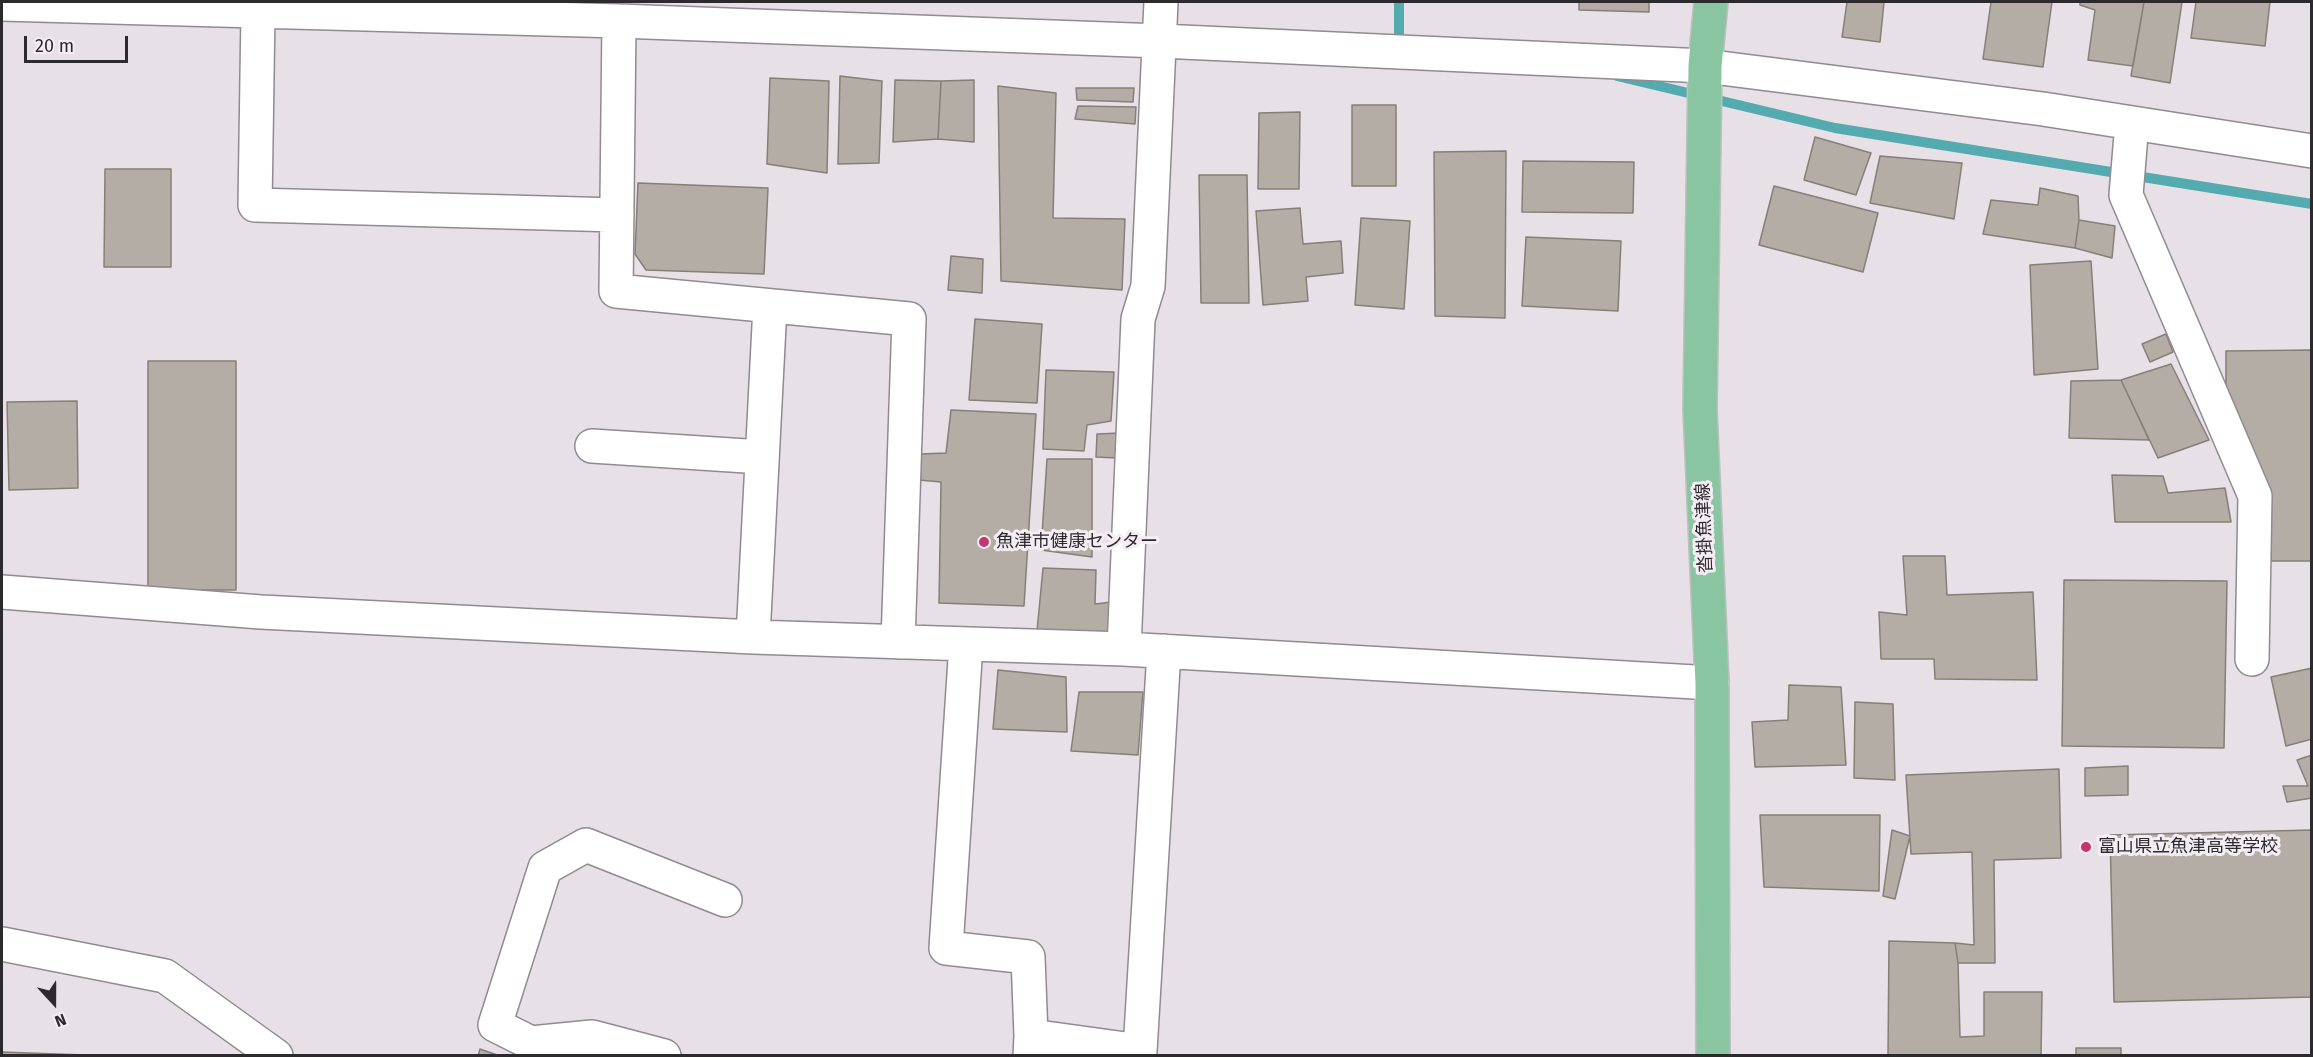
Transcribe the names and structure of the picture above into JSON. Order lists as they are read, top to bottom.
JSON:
{
  "streets": {
    "main road": ["沓掛魚津線"]
  },
  "places": ["魚津市健康センター", "富山県立魚津高等学校"],
  "scale_bar": "20 m",
  "north": "bottom"
}
